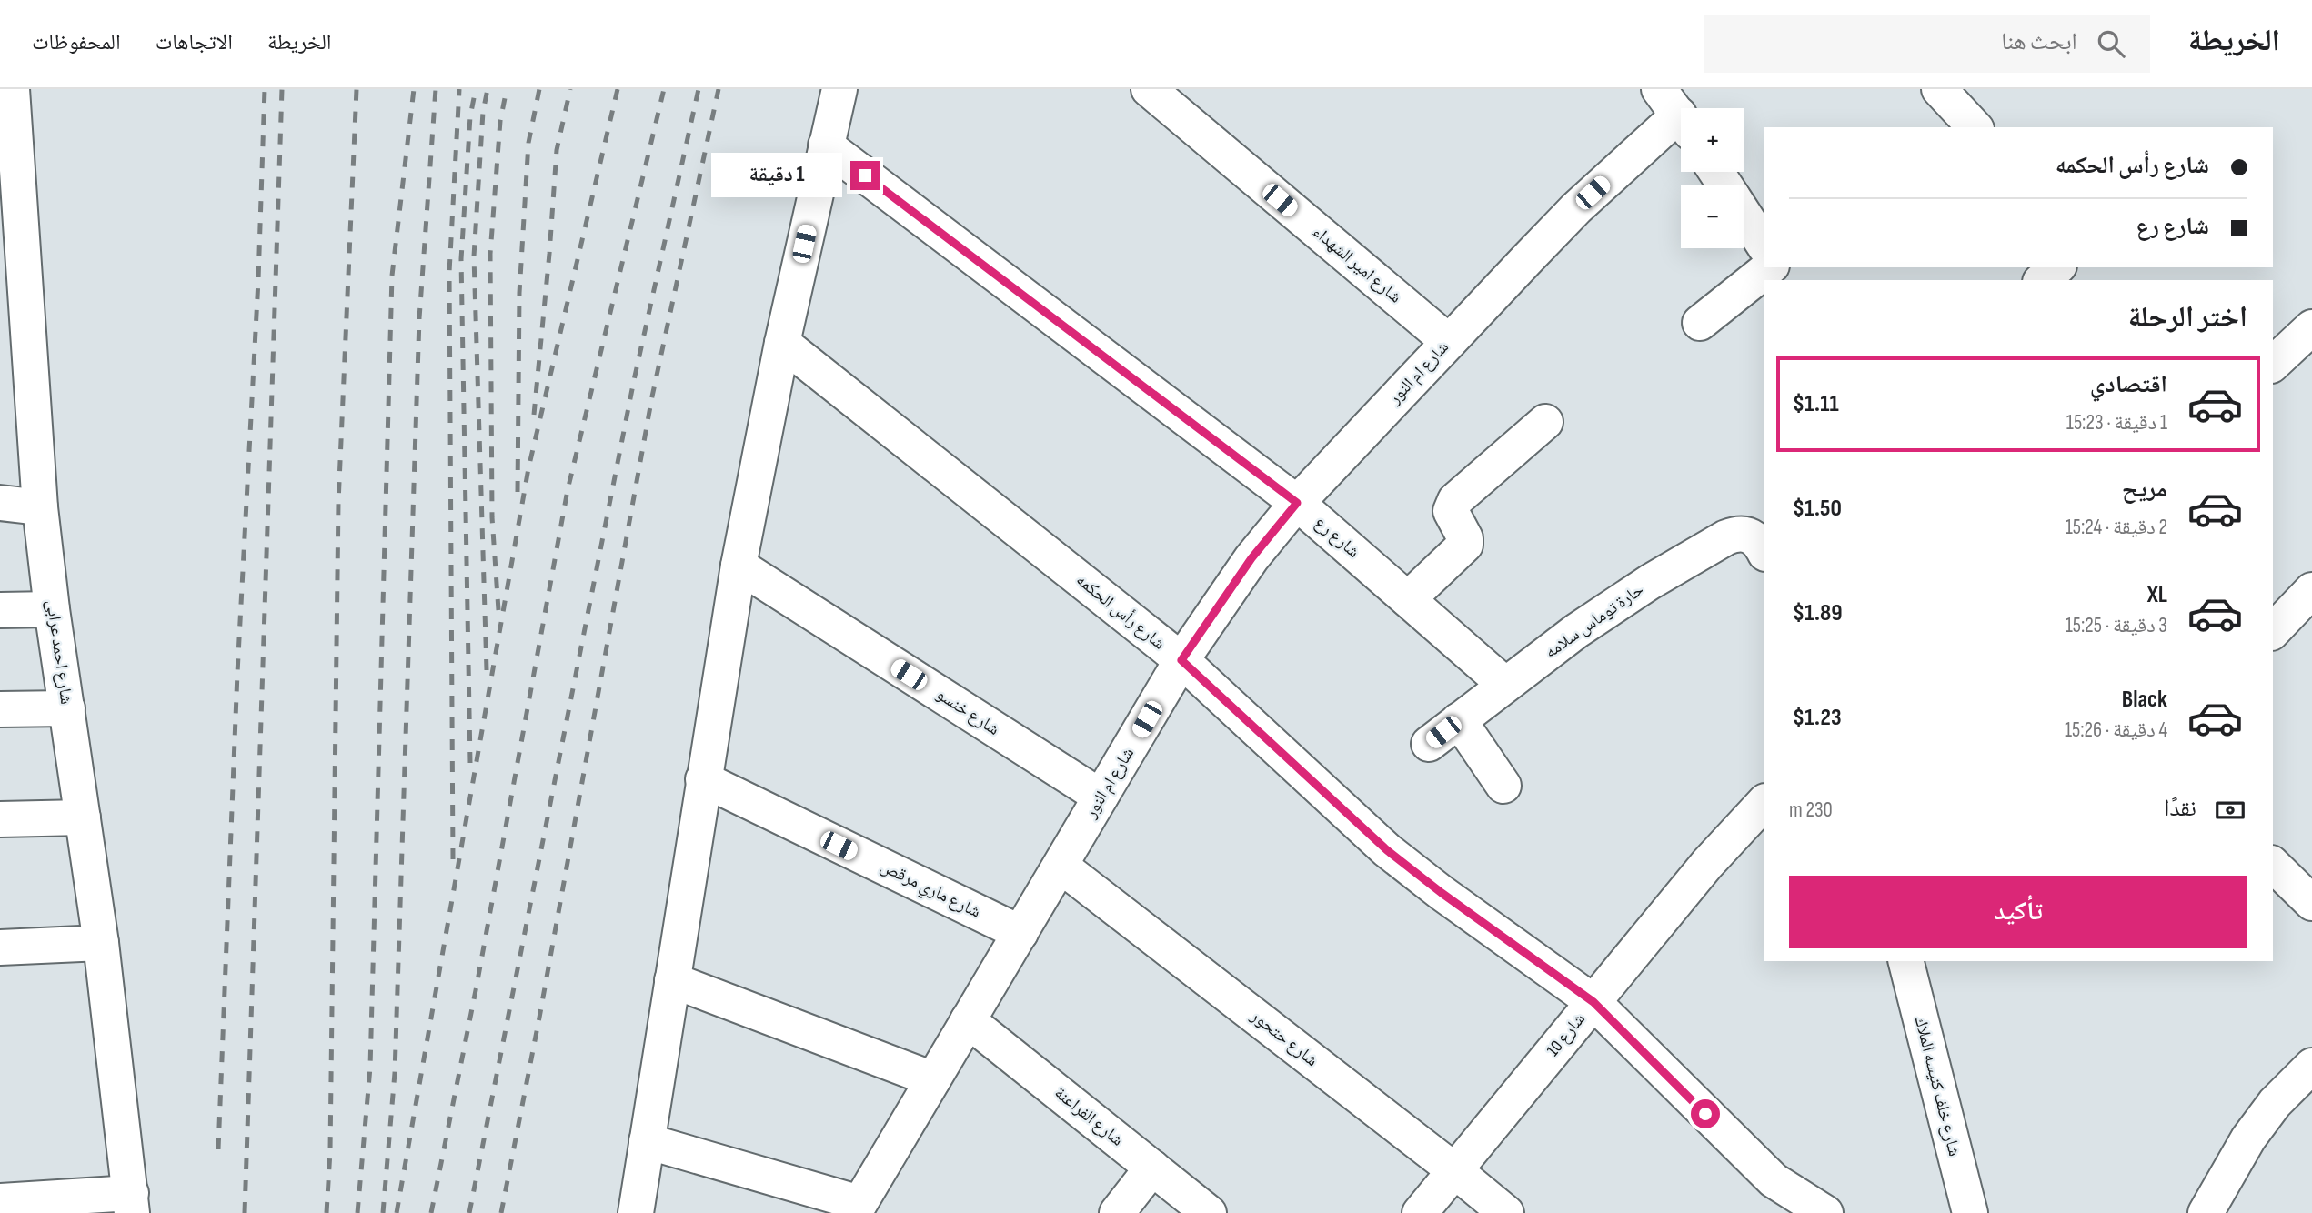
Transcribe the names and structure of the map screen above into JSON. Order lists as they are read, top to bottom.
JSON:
{
  "streets": {
    "street": [
      "شارع امير الشهداء",
      "شارع ام النور",
      "شارع رع",
      "شارع رأس الحكمه",
      "حارة توماس سلامه",
      "شارع احمد عرابى",
      "شارع خنسو",
      "شارع ماري مرقص",
      "شارع 10",
      "شارع حتحور",
      "شارع خلف كنيسه الملاك",
      "شارع الفراعنة"
    ]
  },
  "crossings": [
    ["شارع امير الشهداء", "شارع ام النور"],
    ["شارع ام النور", "شارع رع"],
    ["شارع ام النور", "شارع رأس الحكمه"],
    ["شارع ام النور", "شارع خنسو"],
    ["شارع ام النور", "شارع ماري مرقص"],
    ["شارع ام النور", "شارع حتحور"],
    ["شارع ام النور", "شارع الفراعنة"],
    ["شارع رع", "حارة توماس سلامه"],
    ["شارع رأس الحكمه", "شارع 10"],
    ["شارع 10", "شارع حتحور"]
  ],
  "page": {
    "header": "الخريطة",
    "search": "ابحث هنا",
    "nav": ["الخريطة", "الاتجاهات", "المحفوظات"],
    "map_buttons": ["+", "−"],
    "banner": ["شارع رأس الحكمه", "شارع رع"],
    "bubble": "1 دقيقة",
    "heading": "اختر الرحلة",
    "list": [
      {
        "name": "اقتصادي",
        "note": "1 دقيقة · 15:23",
        "value": "$1.11"
      },
      {
        "name": "مريح",
        "note": "2 دقيقة · 15:24",
        "value": "$1.50"
      },
      {
        "name": "XL",
        "note": "3 دقيقة · 15:25",
        "value": "$1.89"
      },
      {
        "name": "Black",
        "note": "4 دقيقة · 15:26",
        "value": "$1.23"
      }
    ],
    "pay": ["نقدًا", "230 m"],
    "buttons": "تأكيد"
  }
}
